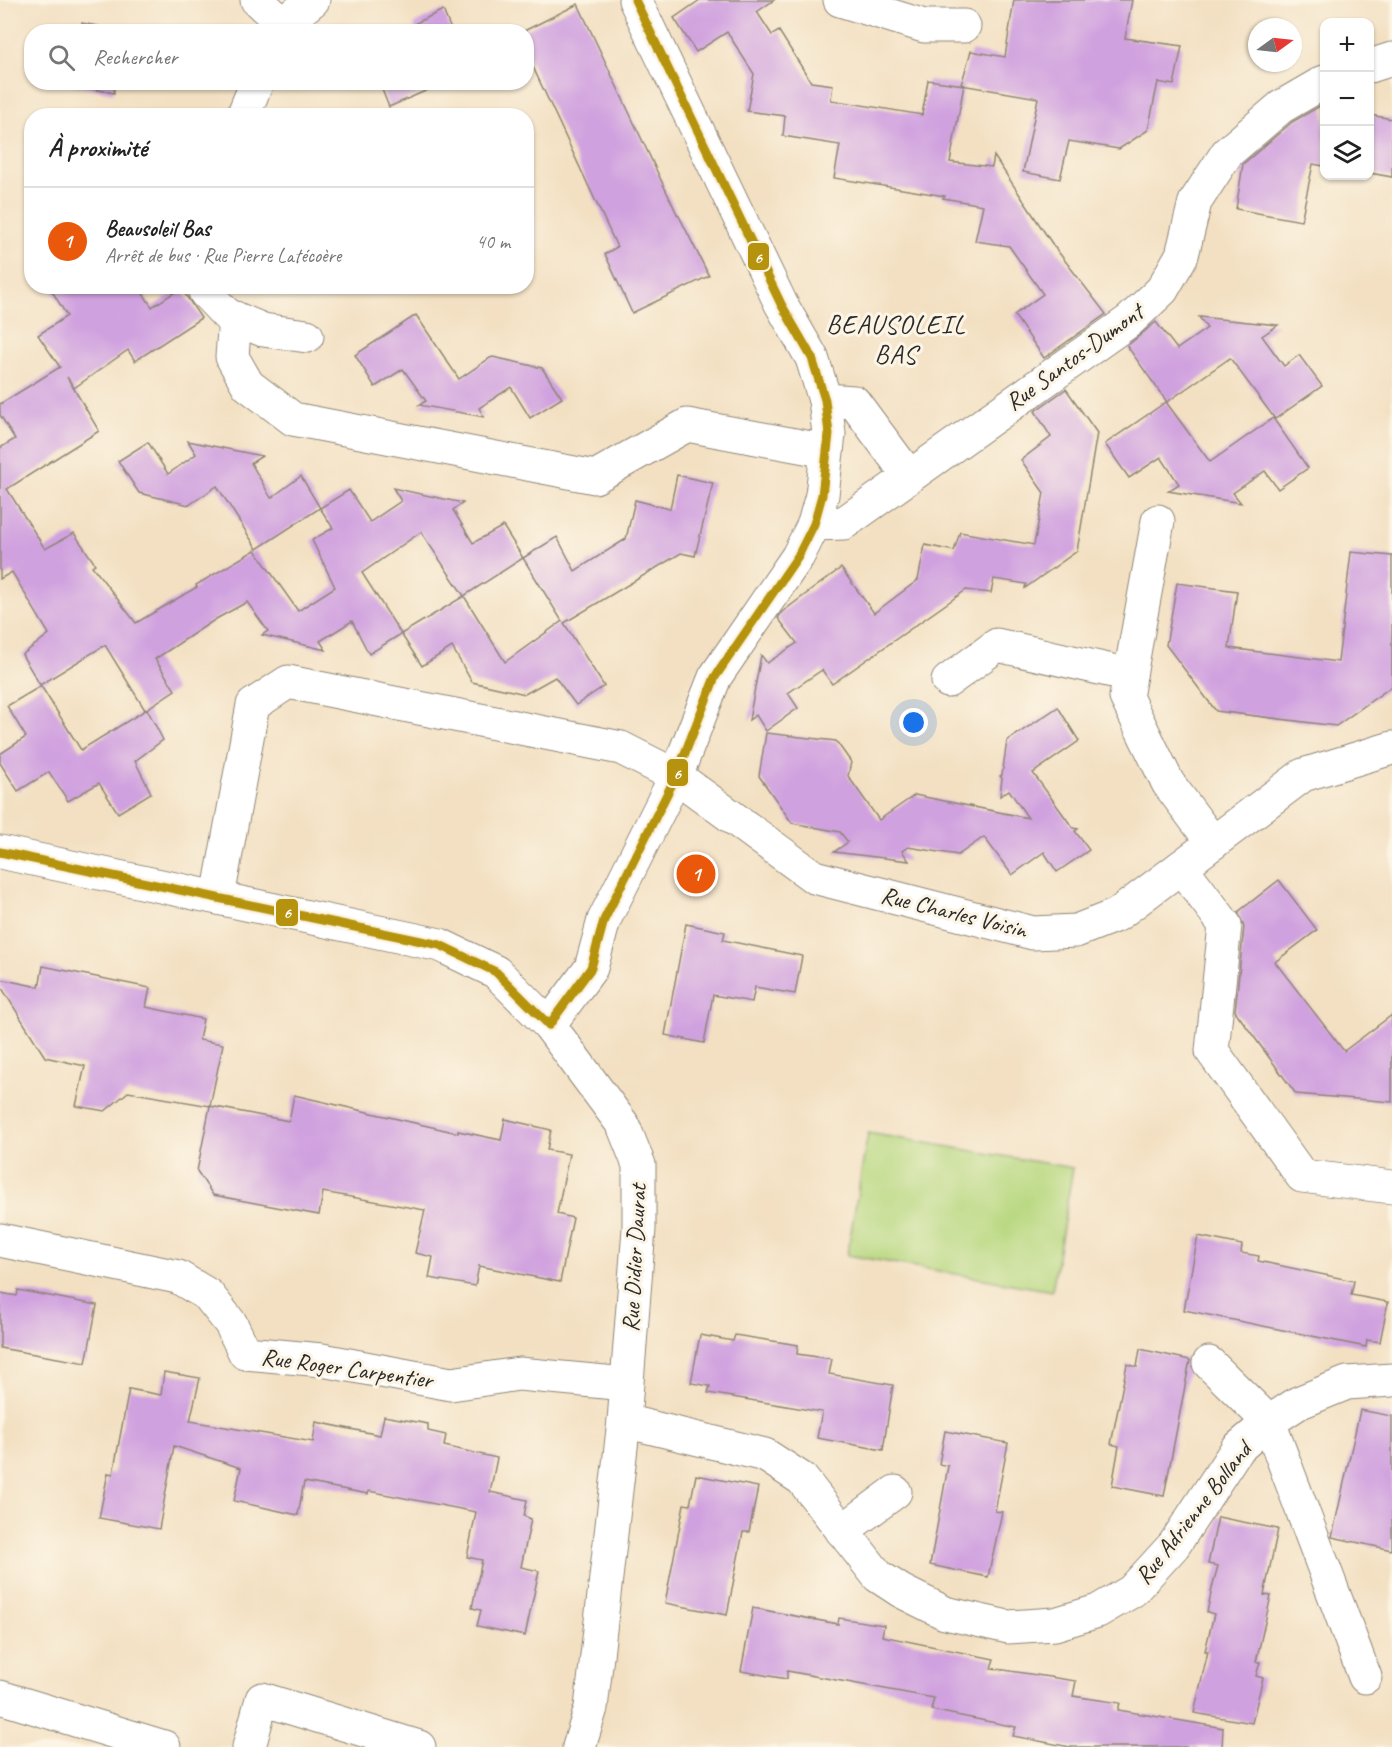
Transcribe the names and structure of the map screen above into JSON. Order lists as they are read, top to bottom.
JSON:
{
  "streets": {
    "street": [
      "Rue Santos-Dumont",
      "Rue Charles Voisin",
      "Rue Didier Daurat",
      "Rue Roger Carpentier",
      "Rue Adrienne Bolland"
    ]
  },
  "crossings": [
    ["Rue Charles Voisin", "Rue Didier Daurat"],
    ["Rue Didier Daurat", "Rue Roger Carpentier"],
    ["Rue Didier Daurat", "Rue Adrienne Bolland"]
  ],
  "districts": ["BEAUSOLEIL BAS"],
  "lines": ["transit line 6"],
  "north": "right",
  "page": {
    "map_buttons": ["+", "−"],
    "search": "Rechercher",
    "heading": "À proximité",
    "list": [
      {
        "mark": "1",
        "name": "Beausoleil Bas",
        "note": "Arrêt de bus · Rue Pierre Latécoère",
        "value": "40 m"
      }
    ],
    "pins": "1"
  }
}
